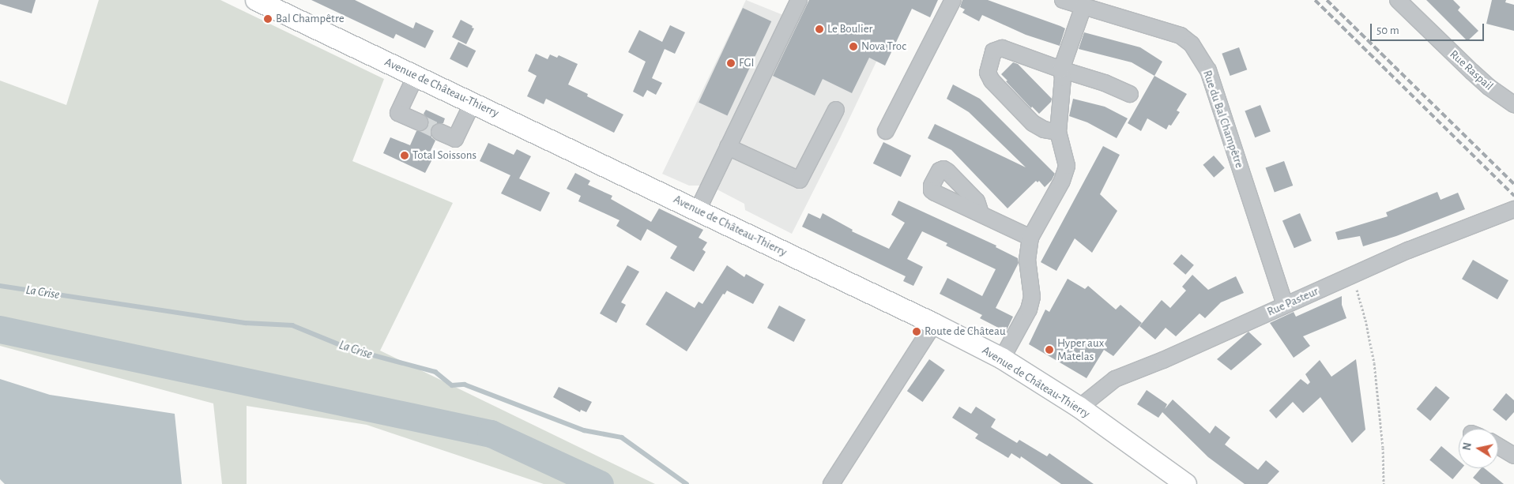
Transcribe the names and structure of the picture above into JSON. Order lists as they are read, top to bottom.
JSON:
{
  "streets": {
    "main road": ["Avenue de Château-Thierry"],
    "street": ["Rue Raspail", "Rue du Bal Champêtre", "Rue Pasteur"]
  },
  "crossings": [
    ["Avenue de Château-Thierry", "Rue Pasteur"],
    ["Rue du Bal Champêtre", "Rue Pasteur"]
  ],
  "water": ["La Crise"],
  "places": [
    "Bal Champêtre",
    "Le Boulier",
    "Nova Troc",
    "FGI",
    "Total Soissons",
    "Route de Château",
    "Hyper aux Matelas"
  ],
  "scale_bar": "50 m",
  "north": "left"
}
